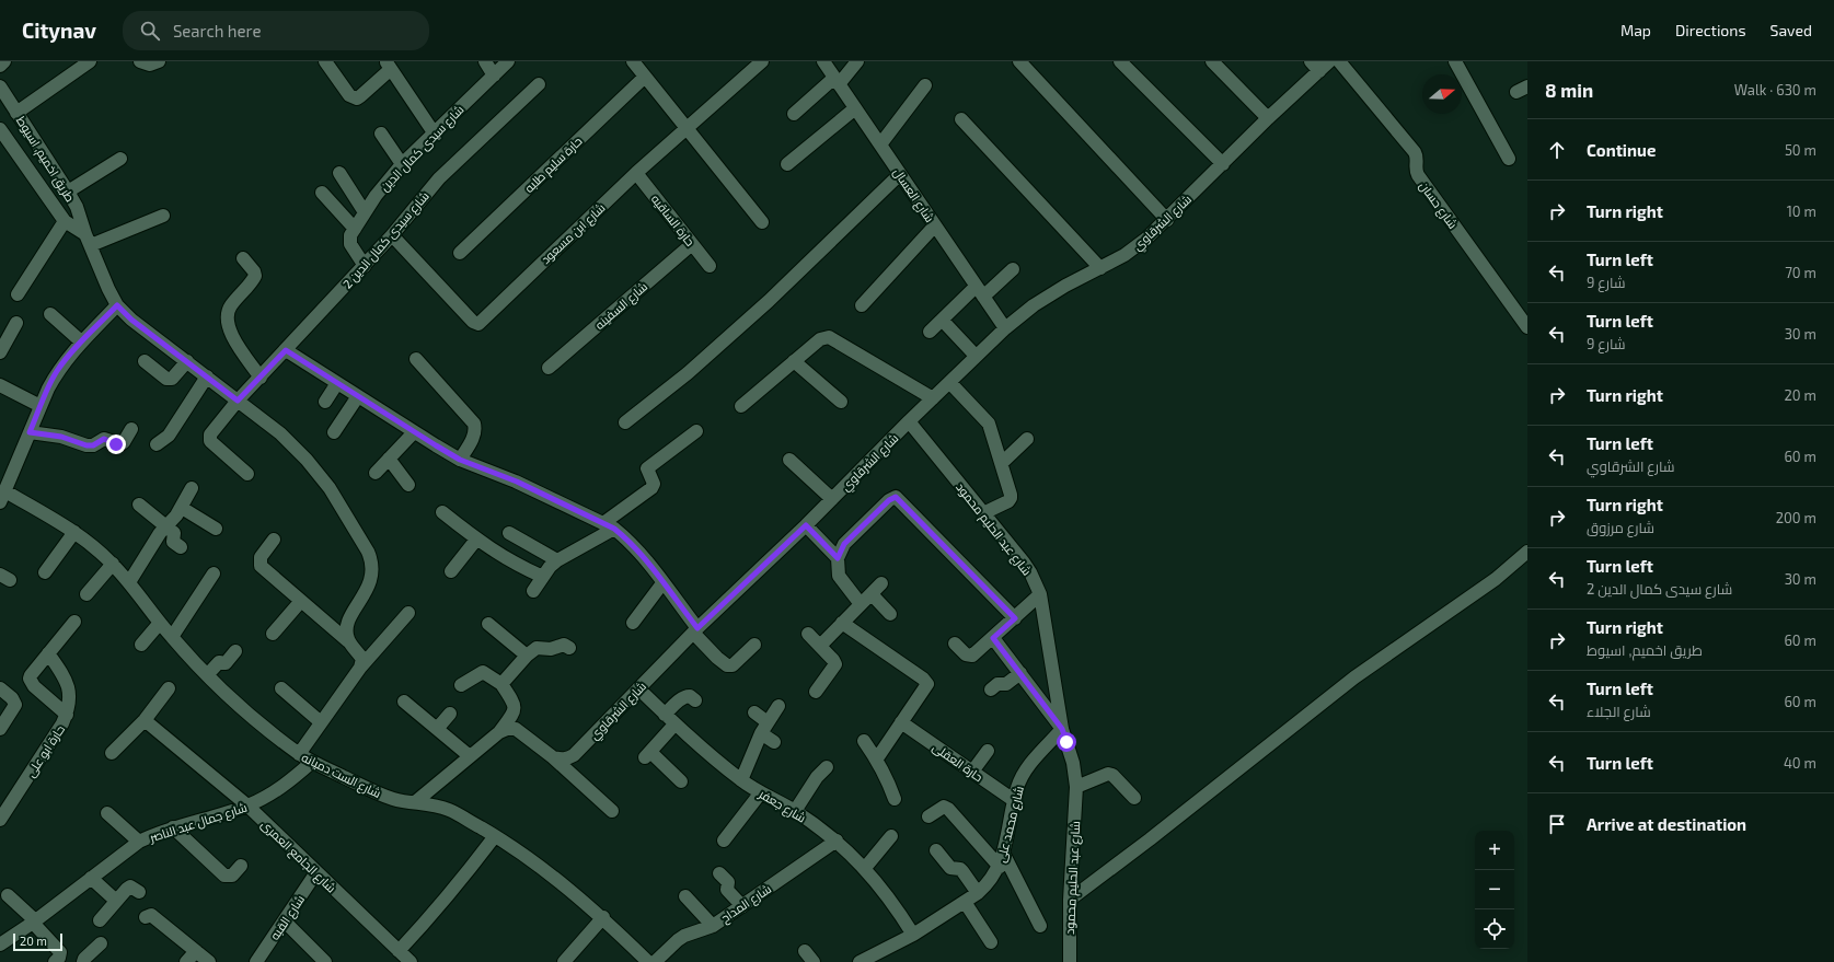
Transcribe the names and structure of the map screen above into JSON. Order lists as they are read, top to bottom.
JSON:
{
  "streets": {
    "street": [
      "شارع سيدى كمال الدين",
      "طريق اخميم, اسيوط",
      "حارة سليم طلبه",
      "شارع العسال",
      "شارع حسان",
      "حارة الساقيه",
      "شارع الشرقاوي",
      "شارع ابن مسعود",
      "شارع سيدى كمال الدين 2",
      "شارع السفينه",
      "شارع عبد الحليم محمود",
      "حارة ابو على",
      "حارة العقلى",
      "شارع الست دميانه",
      "شارع جعفر",
      "شارع جمال عبد الناصر",
      "شارع محمد على",
      "شارع الجامع العمرى",
      "شارع المداح",
      "شارع القبه"
    ]
  },
  "crossings": [
    ["شارع سيدى كمال الدين", "شارع سيدى كمال الدين 2"],
    ["طريق اخميم, اسيوط", "شارع سيدى كمال الدين 2"],
    ["شارع العسال", "شارع الشرقاوي"],
    ["حارة الساقيه", "شارع ابن مسعود"],
    ["حارة الساقيه", "شارع السفينه"],
    ["شارع الشرقاوي", "شارع عبد الحليم محمود"],
    ["شارع الشرقاوي", "شارع جعفر"],
    ["شارع ابن مسعود", "شارع سيدى كمال الدين 2"],
    ["شارع عبد الحليم محمود", "شارع محمد على"],
    ["حارة العقلى", "شارع محمد على"],
    ["شارع الست دميانه", "شارع جمال عبد الناصر"],
    ["شارع جعفر", "شارع محمد على"],
    ["شارع جعفر", "شارع المداح"],
    ["شارع جمال عبد الناصر", "شارع الجامع العمرى"],
    ["شارع الجامع العمرى", "شارع القبه"]
  ],
  "scale_bar": "20 m",
  "north": "right",
  "page": {
    "header": "Citynav",
    "search": "Search here",
    "nav": ["Map", "Directions", "Saved"],
    "heading": ["8 min", "Walk · 630 m"],
    "list": [
      ["Continue", "50 m"],
      ["Turn right", "10 m"],
      ["Turn left", "شارع 9", "70 m"],
      ["Turn left", "شارع 9", "30 m"],
      ["Turn right", "20 m"],
      ["Turn left", "شارع الشرقاوي", "60 m"],
      ["Turn right", "شارع مرزوق", "200 m"],
      ["Turn left", "شارع سيدى كمال الدين 2", "30 m"],
      ["Turn right", "طريق اخميم, اسيوط", "60 m"],
      ["Turn left", "شارع الجلاء", "60 m"],
      ["Turn left", "40 m"],
      "Arrive at destination"
    ],
    "map_buttons": ["+", "−"],
    "scale": "20 m"
  }
}
